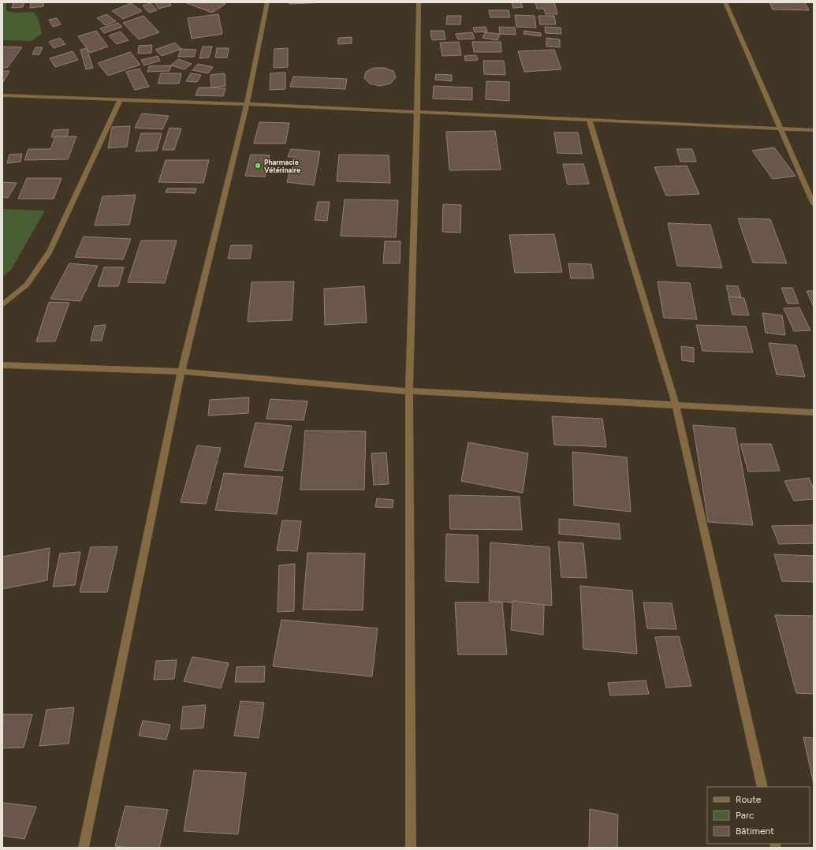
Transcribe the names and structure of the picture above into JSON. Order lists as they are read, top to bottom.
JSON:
{
  "places": ["Pharmacie Vétérinaire"],
  "legend": ["Route", "Parc", "Bâtiment"]
}
